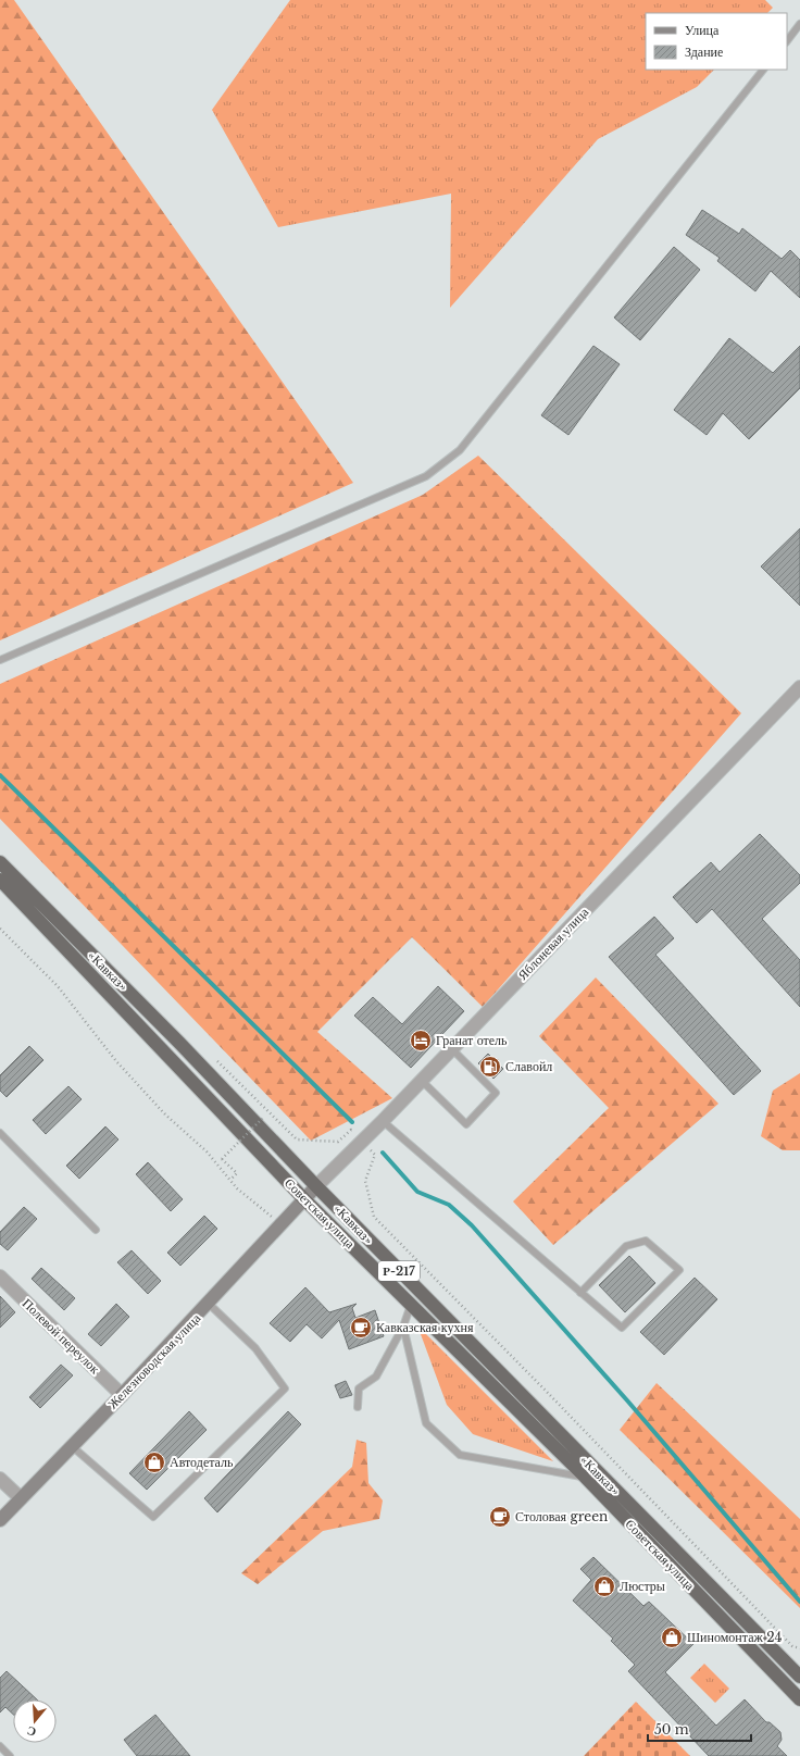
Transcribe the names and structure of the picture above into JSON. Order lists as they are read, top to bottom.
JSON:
{
  "streets": {
    "highway": ["«Кавказ»", "Советская улица", "Р-217"],
    "main road": ["Яблоневая улица", "Железноводская улица"],
    "street": ["Полевой переулок"]
  },
  "crossings": [
    ["Яблоневая улица", "«Кавказ»"],
    ["Яблоневая улица", "Советская улица"],
    ["Яблоневая улица", "Железноводская улица"],
    ["Советская улица", "Железноводская улица"],
    ["Полевой переулок", "Железноводская улица"]
  ],
  "places": {
    "hotel": ["Гранат отель"],
    "fuel station": ["Славойл"],
    "cafe": ["Кавказская кухня", "Столовая green"],
    "shop": ["Автодеталь", "Люстры", "Шиномонтаж 24"]
  },
  "legend": ["Улица", "Здание"],
  "scale_bar": "50 m",
  "north": "bottom"
}
